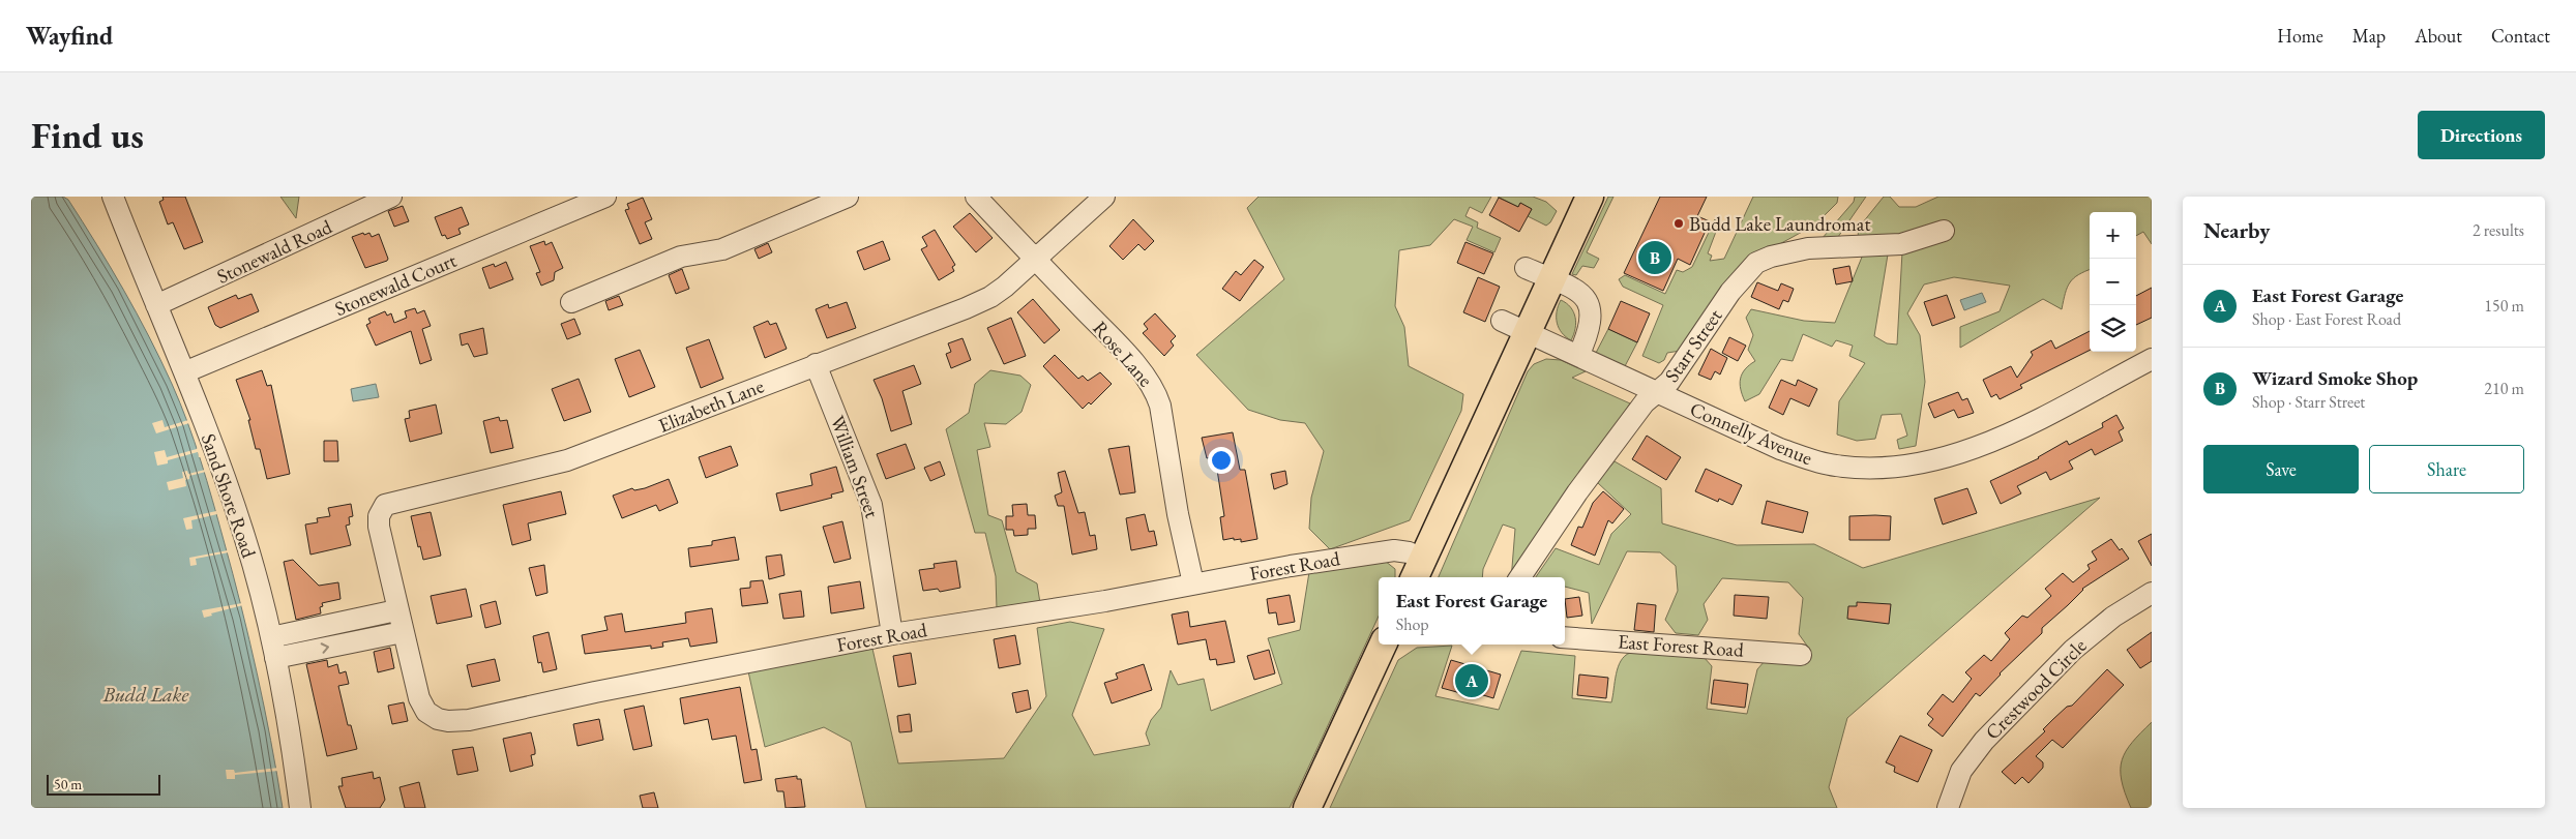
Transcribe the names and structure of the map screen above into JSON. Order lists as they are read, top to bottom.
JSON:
{
  "streets": {
    "street": [
      "Stonewald Road",
      "Stonewald Court",
      "Starr Street",
      "Rose Lane",
      "Elizabeth Lane",
      "Connelly Avenue",
      "William Street",
      "Sand Shore Road",
      "Forest Road",
      "East Forest Road",
      "Crestwood Circle"
    ]
  },
  "crossings": [
    ["Stonewald Road", "Sand Shore Road"],
    ["Stonewald Court", "Sand Shore Road"],
    ["Starr Street", "Connelly Avenue"],
    ["Rose Lane", "Elizabeth Lane"],
    ["Rose Lane", "Forest Road"],
    ["Elizabeth Lane", "William Street"],
    ["Elizabeth Lane", "Forest Road"],
    ["William Street", "Forest Road"]
  ],
  "water": ["Budd Lake"],
  "places": ["Budd Lake Laundromat"],
  "scale_bar": "50 m",
  "page": {
    "header": "Wayfind",
    "nav": [
      "Home",
      "Map",
      "About",
      "Contact"
    ],
    "buttons": [
      "Directions",
      ["Save", "Share"]
    ],
    "title": "Find us",
    "heading": ["Nearby", "2 results"],
    "map_buttons": ["+", "−"],
    "pins": ["B", "A"],
    "list": [
      {
        "mark": "A",
        "name": "East Forest Garage",
        "note": "Shop · East Forest Road",
        "value": "150 m"
      },
      {
        "mark": "B",
        "name": "Wizard Smoke Shop",
        "note": "Shop · Starr Street",
        "value": "210 m"
      }
    ],
    "popup": ["East Forest Garage", "Shop"],
    "scale": "50 m"
  }
}
